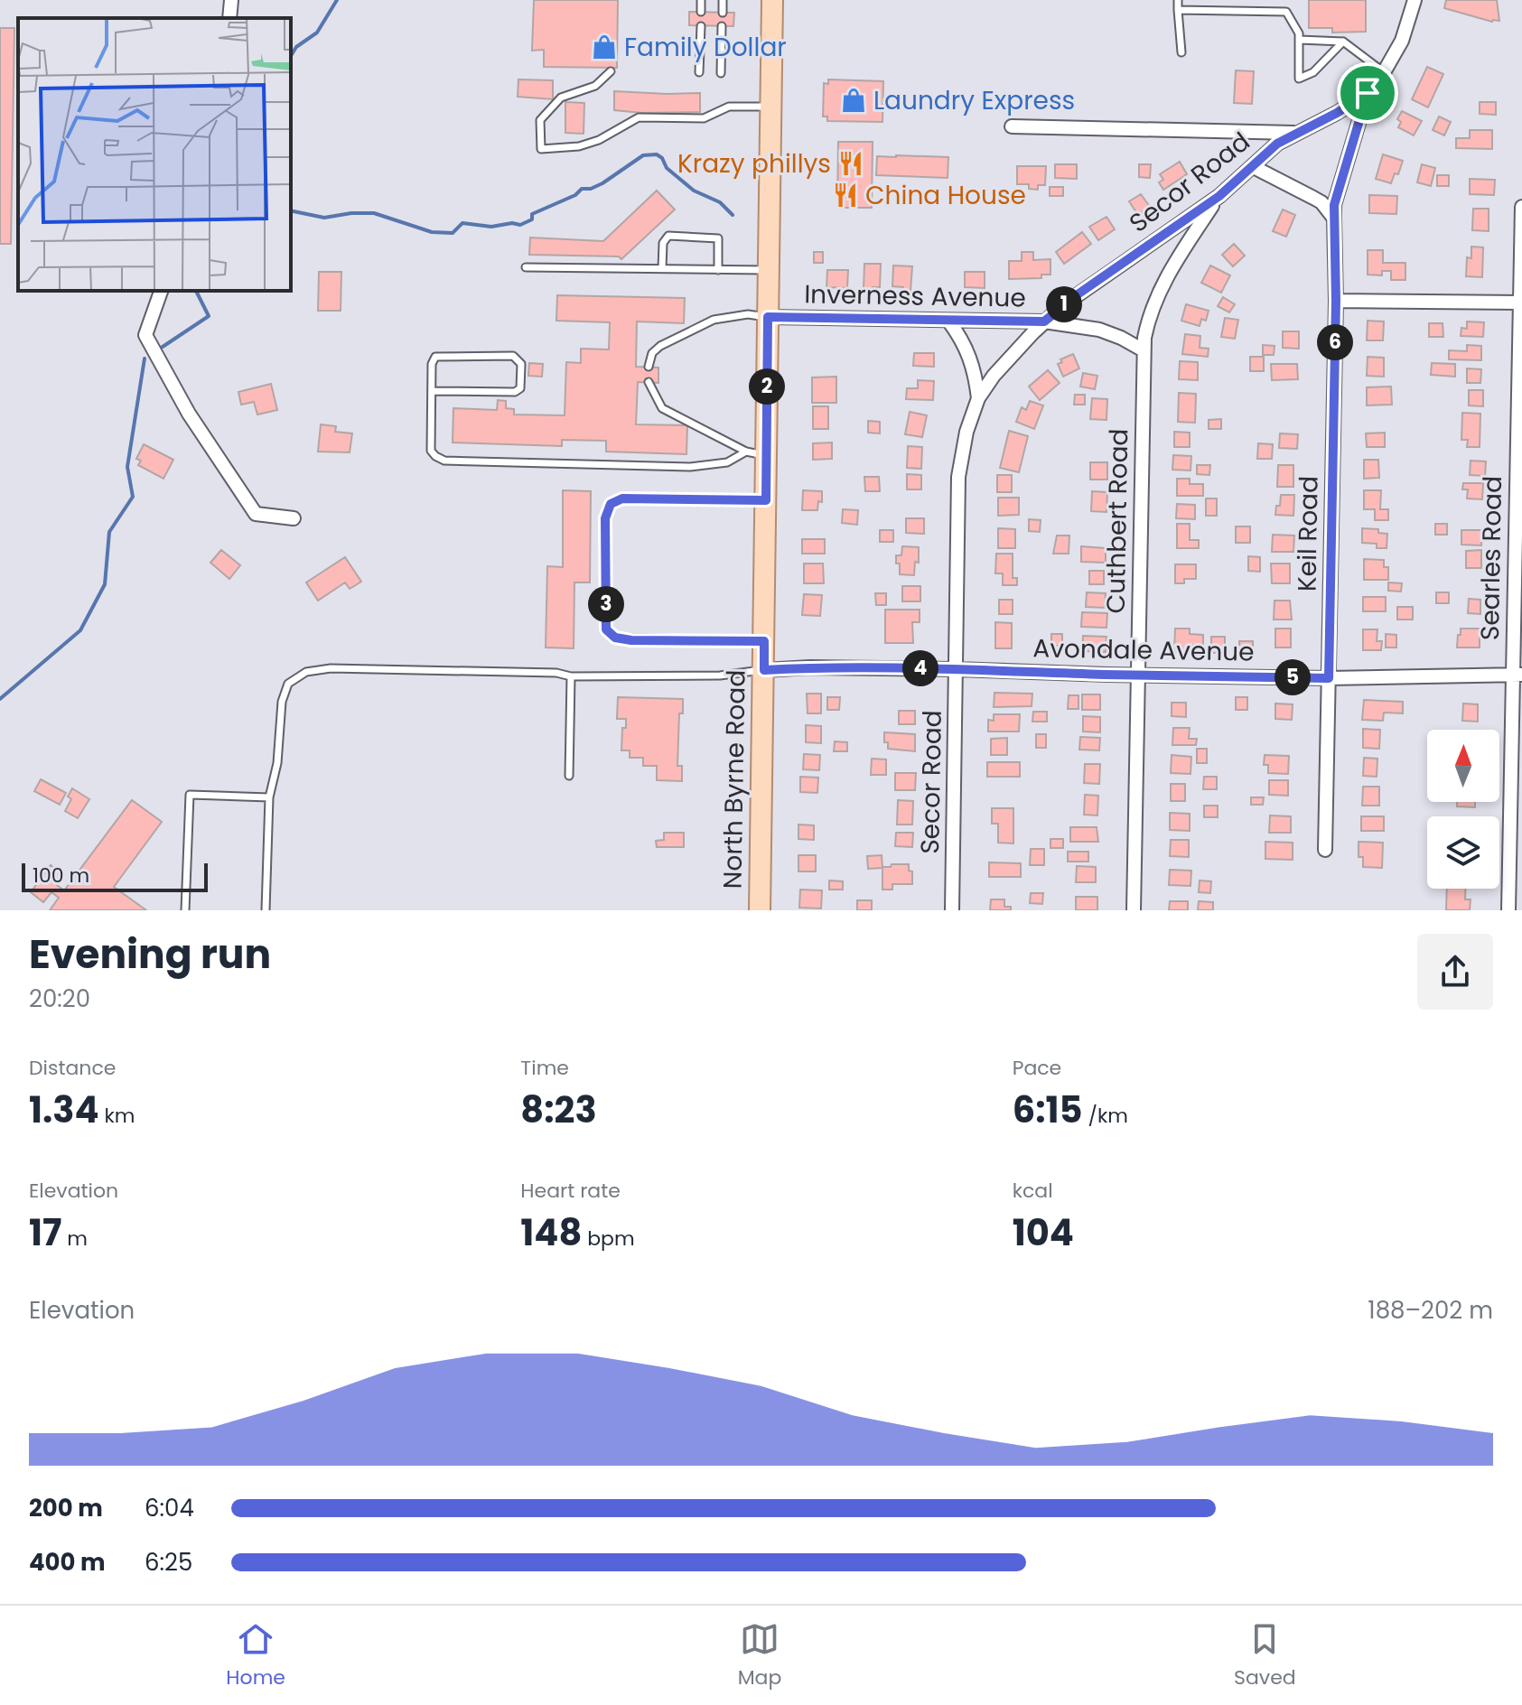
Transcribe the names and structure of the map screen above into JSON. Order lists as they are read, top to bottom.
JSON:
{
  "streets": {
    "main road": ["North Byrne Road"],
    "street": [
      "Secor Road",
      "Inverness Avenue",
      "Cuthbert Road",
      "Keil Road",
      "Searles Road",
      "Avondale Avenue"
    ]
  },
  "crossings": [
    ["Secor Road", "Inverness Avenue"],
    ["Secor Road", "Cuthbert Road"],
    ["Secor Road", "Keil Road"],
    ["Secor Road", "Avondale Avenue"],
    ["Inverness Avenue", "Cuthbert Road"],
    ["Inverness Avenue", "North Byrne Road"],
    ["Cuthbert Road", "Avondale Avenue"],
    ["Keil Road", "Avondale Avenue"],
    ["Searles Road", "Avondale Avenue"],
    ["Avondale Avenue", "North Byrne Road"]
  ],
  "places": {
    "shop": ["Family Dollar", "Laundry Express"],
    "restaurant": ["Krazy phillys", "China House"]
  },
  "scale_bar": "100 m",
  "north": "top",
  "page": {
    "pins": [
      "1",
      "6",
      "2",
      "3",
      "4",
      "5"
    ],
    "scale": "100 m",
    "heading": ["Evening run", "20:20"],
    "stats": [
      ["Distance", "1.34 km"],
      ["Time", "8:23"],
      ["Pace", "6:15 /km"],
      ["Elevation", "17 m"],
      ["Heart rate", "148 bpm"],
      ["kcal", "104"]
    ],
    "chart": ["Elevation", "188–202 m"],
    "list": [
      {
        "name": "200 m",
        "note": "6:04"
      },
      {
        "name": "400 m",
        "note": "6:25"
      }
    ],
    "tabs": ["Home", "Map", "Saved"]
  }
}
